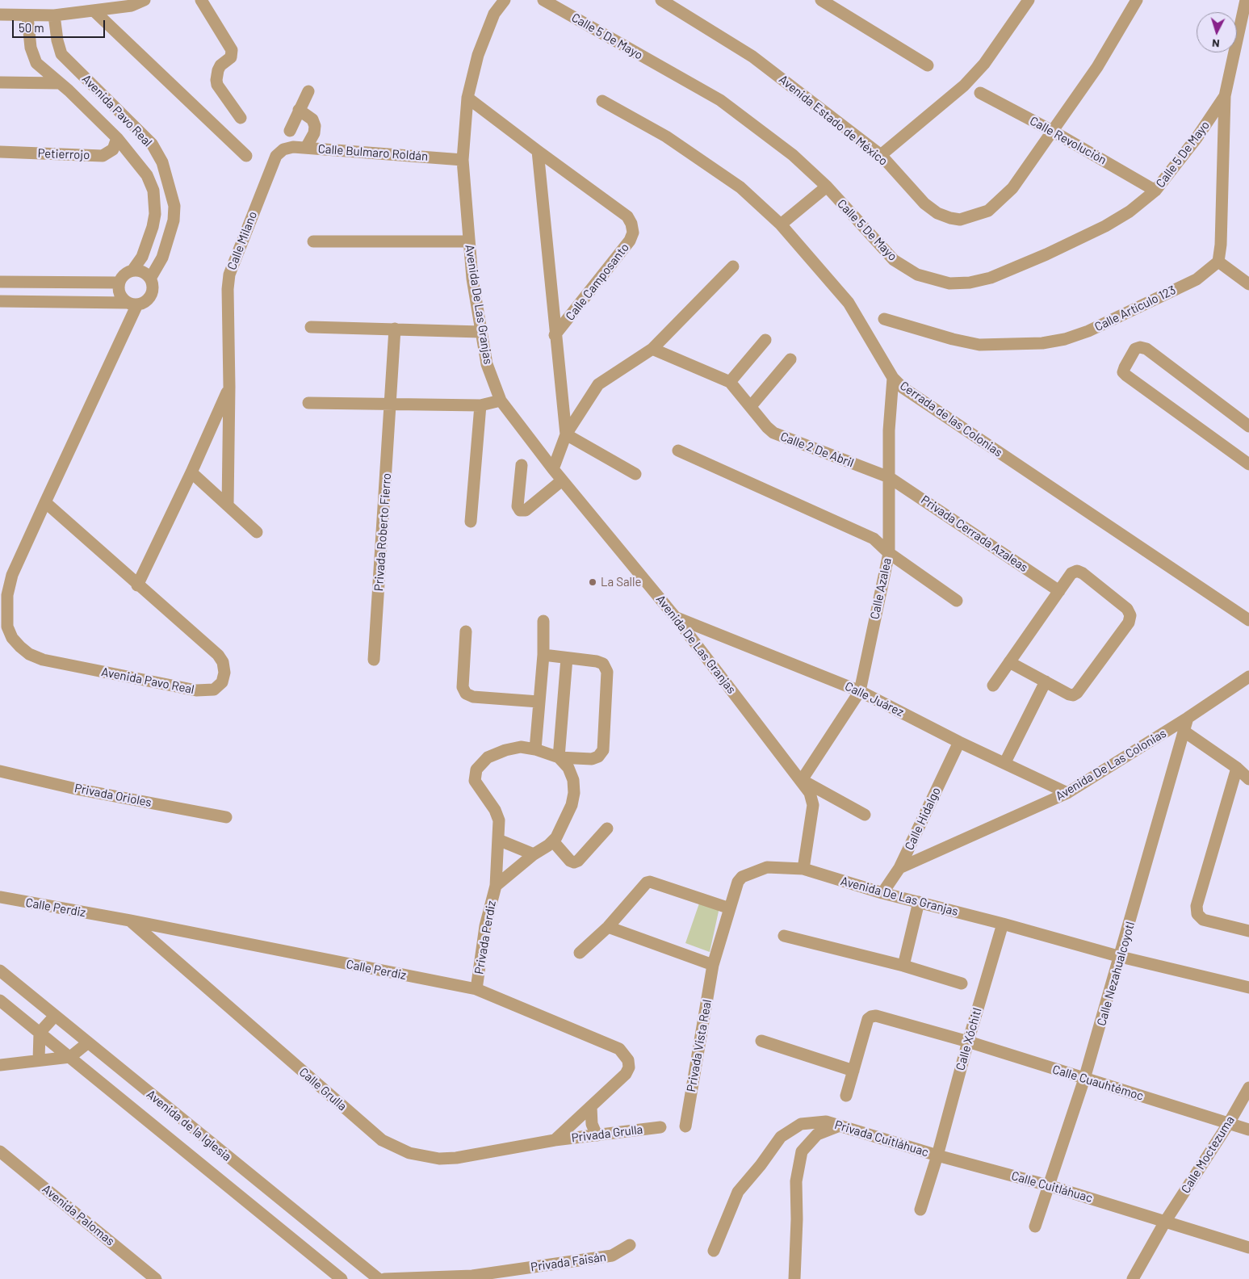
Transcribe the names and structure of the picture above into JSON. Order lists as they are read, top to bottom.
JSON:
{
  "streets": {
    "street": [
      "Calle 5 De Mayo",
      "Avenida Pavo Real",
      "Avenida Estado de México",
      "Calle Revolución",
      "Calle Bulmaro Roldán",
      "Petierrojo",
      "Calle Milano",
      "Calle Camposanto",
      "Avenida De Las Granjas",
      "Calle Artículo 123",
      "Cerrada de las Colonias",
      "Calle 2 De Abril",
      "Privada Roberto Fierro",
      "Privada Cerrada Azaleas",
      "Calle Azalea",
      "Calle Juárez",
      "Avenida De Las Colonias",
      "Privada Orioles",
      "Calle Hidalgo",
      "Calle Perdiz",
      "Privada Perdiz",
      "Calle Nezahualcoyotl",
      "Calle Xóchitl",
      "Privada Vista Real",
      "Calle Cuauhtémoc",
      "Calle Grulla",
      "Avenida de la Iglesia",
      "Privada Grulla",
      "Privada Cuitláhuac",
      "Calle Moctezuma",
      "Calle Cuitláhuac",
      "Avenida Palomas",
      "Privada Faisán"
    ]
  },
  "crossings": [
    ["Calle 5 De Mayo", "Calle Revolución"],
    ["Avenida Pavo Real", "Petierrojo"],
    ["Avenida Pavo Real", "Calle Milano"],
    ["Avenida Estado de México", "Calle Revolución"],
    ["Calle Bulmaro Roldán", "Calle Milano"],
    ["Calle Bulmaro Roldán", "Avenida De Las Granjas"],
    ["Calle Camposanto", "Avenida De Las Granjas"],
    ["Avenida De Las Granjas", "Calle Azalea"],
    ["Avenida De Las Granjas", "Calle Juárez"],
    ["Avenida De Las Granjas", "Calle Hidalgo"],
    ["Avenida De Las Granjas", "Calle Nezahualcoyotl"],
    ["Avenida De Las Granjas", "Calle Xóchitl"],
    ["Avenida De Las Granjas", "Privada Vista Real"],
    ["Cerrada de las Colonias", "Calle Azalea"],
    ["Calle 2 De Abril", "Privada Cerrada Azaleas"],
    ["Calle 2 De Abril", "Calle Azalea"],
    ["Privada Cerrada Azaleas", "Calle Azalea"],
    ["Calle Azalea", "Calle Juárez"],
    ["Calle Juárez", "Avenida De Las Colonias"],
    ["Calle Juárez", "Calle Hidalgo"],
    ["Avenida De Las Colonias", "Calle Hidalgo"],
    ["Avenida De Las Colonias", "Calle Nezahualcoyotl"],
    ["Calle Perdiz", "Privada Perdiz"],
    ["Calle Perdiz", "Calle Grulla"],
    ["Calle Perdiz", "Privada Grulla"],
    ["Calle Nezahualcoyotl", "Calle Cuauhtémoc"],
    ["Calle Nezahualcoyotl", "Calle Cuitláhuac"],
    ["Calle Xóchitl", "Calle Cuauhtémoc"],
    ["Calle Xóchitl", "Privada Cuitláhuac"],
    ["Calle Xóchitl", "Calle Cuitláhuac"],
    ["Calle Cuauhtémoc", "Calle Moctezuma"],
    ["Calle Grulla", "Privada Grulla"],
    ["Privada Cuitláhuac", "Calle Cuitláhuac"],
    ["Calle Moctezuma", "Calle Cuitláhuac"]
  ],
  "places": ["La Salle"],
  "scale_bar": "50 m",
  "north": "bottom"
}
